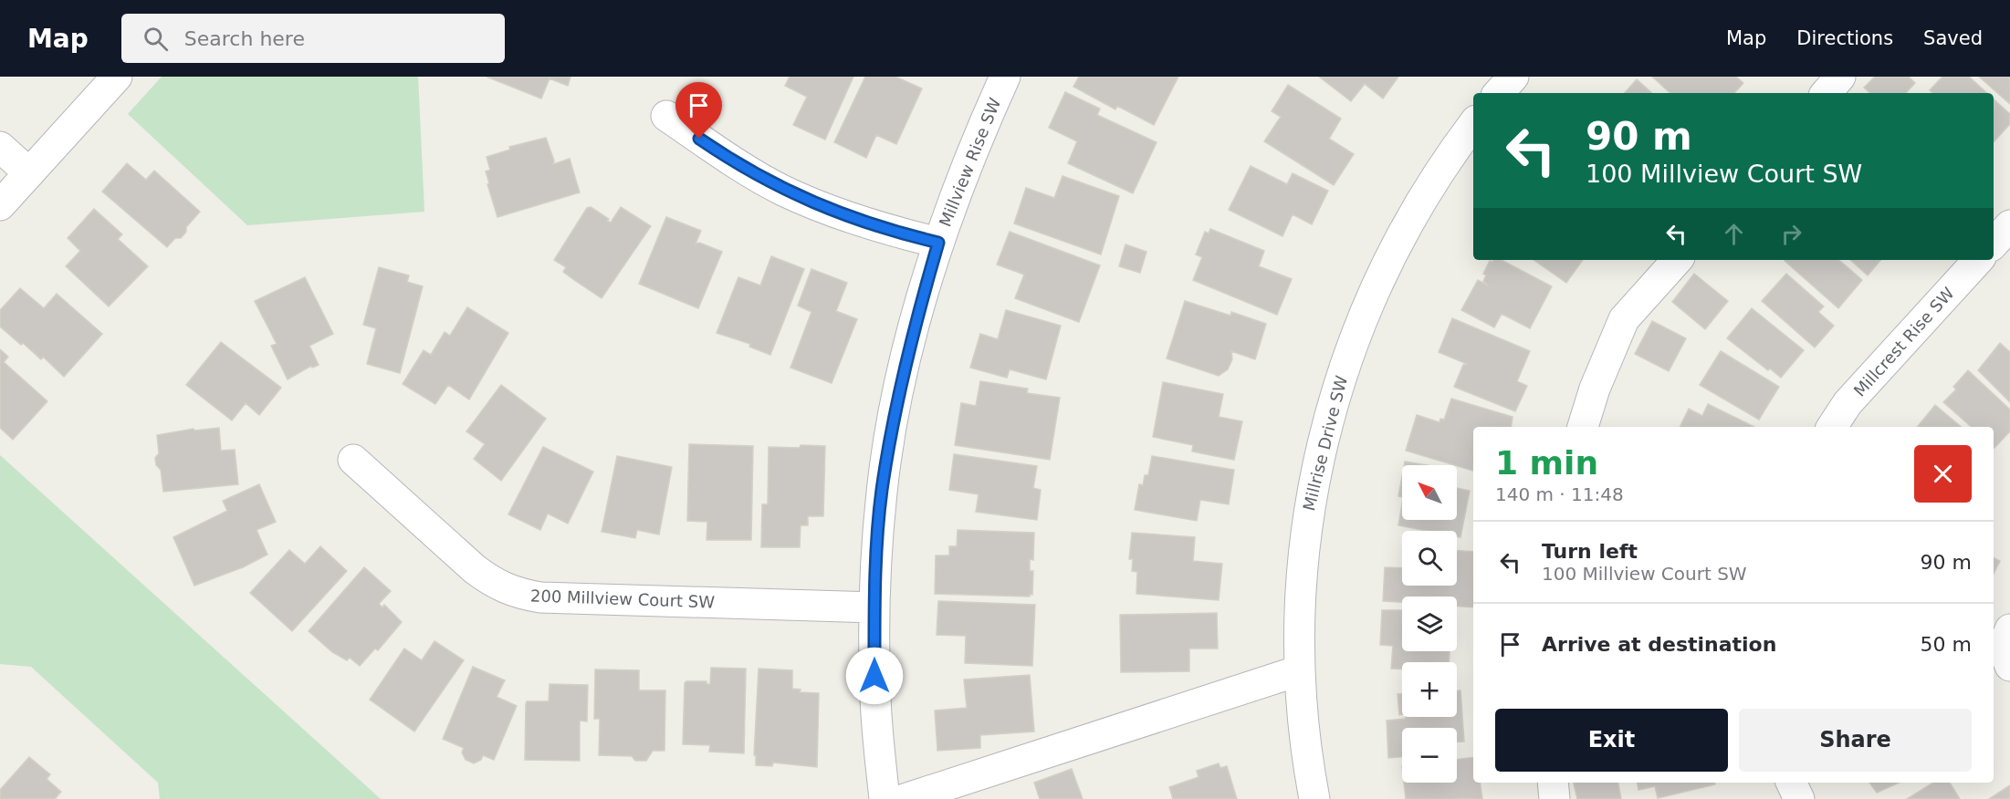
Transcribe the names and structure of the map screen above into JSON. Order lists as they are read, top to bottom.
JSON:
{
  "streets": {
    "street": [
      "Millview Rise SW",
      "Millcrest Rise SW",
      "Millrise Drive SW",
      "200 Millview Court SW"
    ]
  },
  "crossings": [
    ["Millview Rise SW", "200 Millview Court SW"]
  ],
  "north": "top left",
  "page": {
    "header": "Map",
    "search": "Search here",
    "nav": ["Map", "Directions", "Saved"],
    "turn": ["90 m", "100 Millview Court SW"],
    "heading": ["1 min", "140 m · 11:48"],
    "map_buttons": ["+", "−"],
    "list": [
      {
        "name": "Turn left",
        "note": "100 Millview Court SW",
        "value": "90 m"
      },
      {
        "name": "Arrive at destination",
        "value": "50 m"
      }
    ],
    "buttons": ["Exit", "Share"]
  }
}
